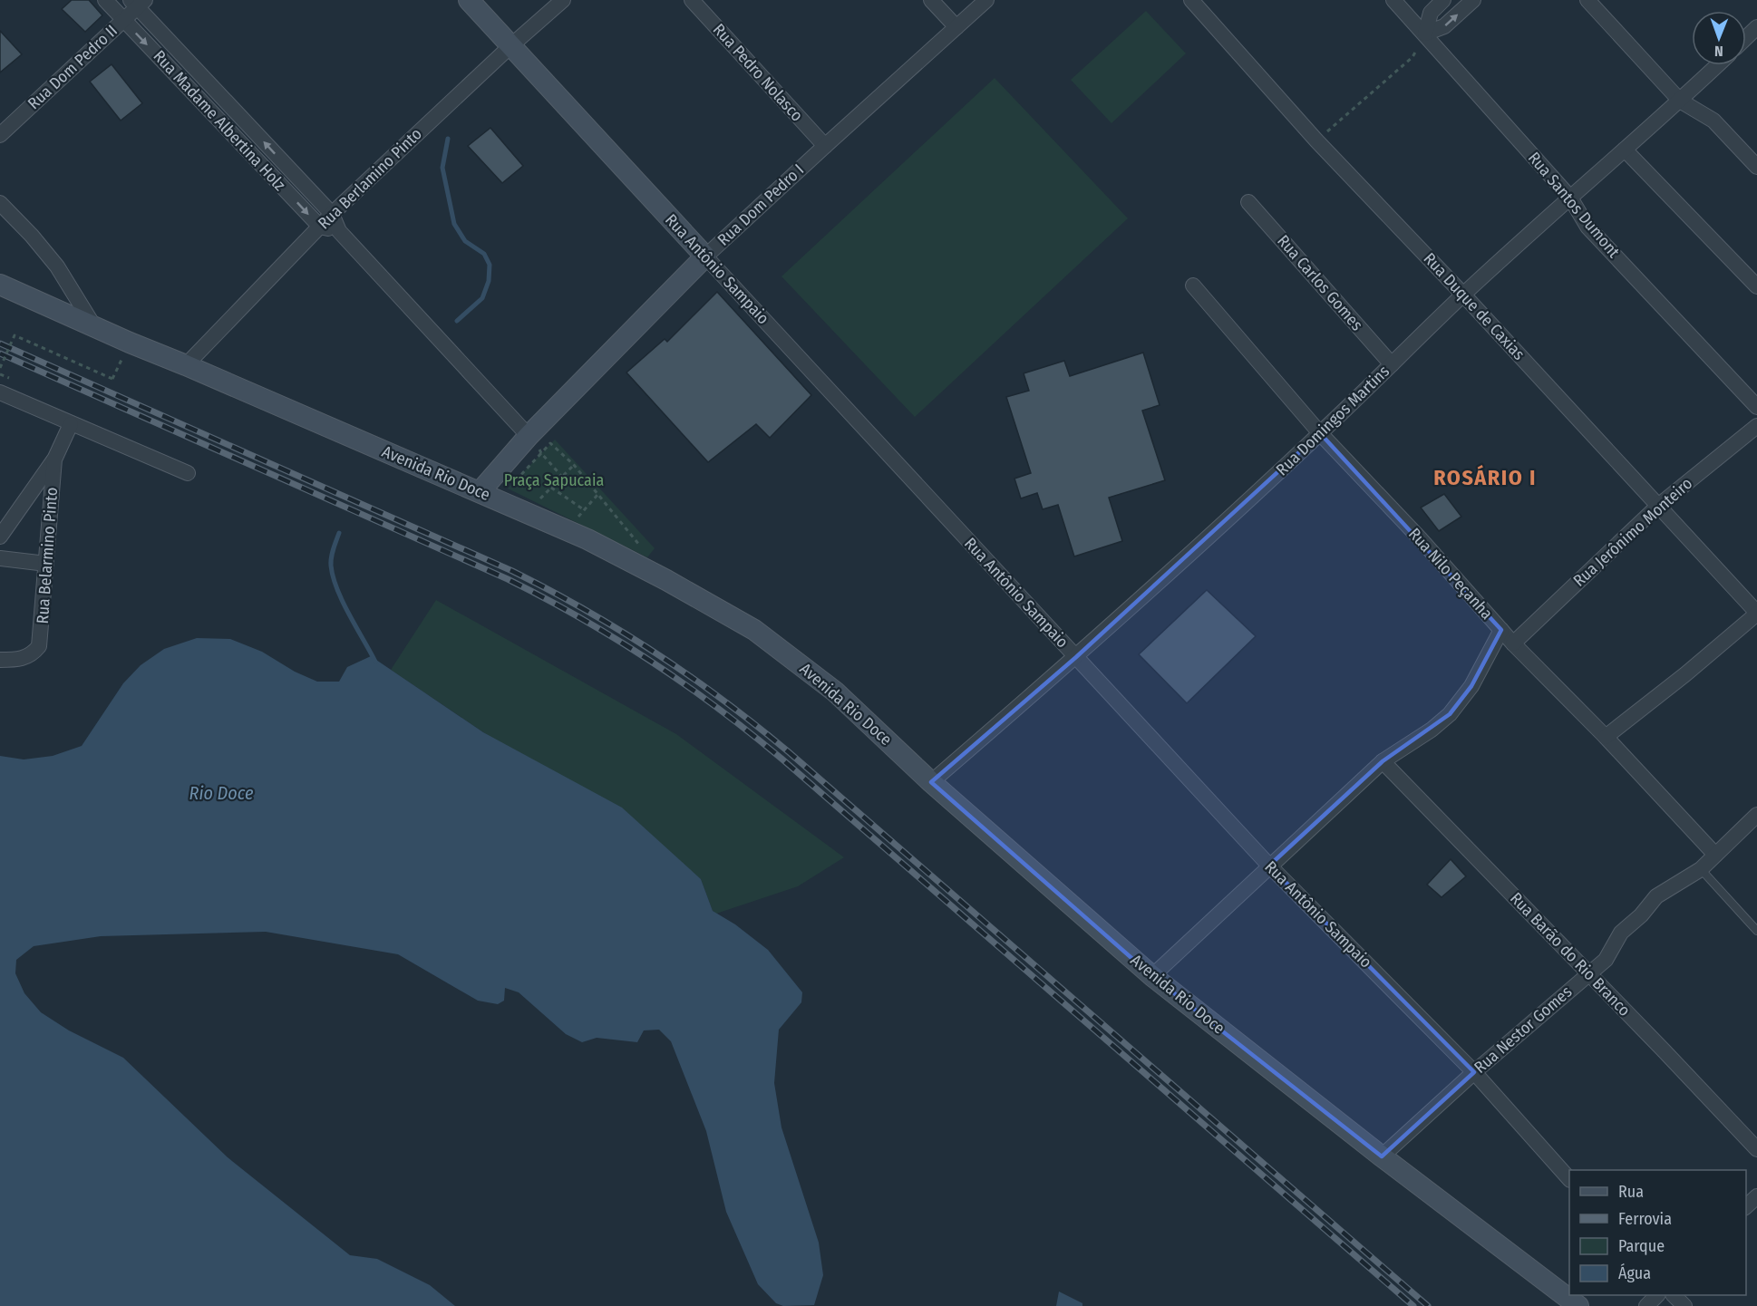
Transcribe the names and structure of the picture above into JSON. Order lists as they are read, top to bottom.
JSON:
{
  "streets": {
    "street": [
      "Rua Dom Pedro II",
      "Rua Pedro Nolasco",
      "Rua Madame Albertina Holz",
      "Rua Berlamino Pinto",
      "Rua Dom Pedro I",
      "Rua Santos Dumont",
      "Rua Antônio Sampaio",
      "Rua Carlos Gomes",
      "Rua Duque de Caxias",
      "Rua Domingos Martins",
      "Avenida Rio Doce",
      "Rua Jerônimo Monteiro",
      "Rua Belarmino Pinto",
      "Rua Nilo Peçanha",
      "Rua Barão do Rio Branco",
      "Rua Nestor Gomes"
    ]
  },
  "crossings": [
    ["Rua Dom Pedro II", "Rua Madame Albertina Holz"],
    ["Rua Pedro Nolasco", "Rua Dom Pedro I"],
    ["Rua Madame Albertina Holz", "Rua Berlamino Pinto"],
    ["Rua Madame Albertina Holz", "Rua Dom Pedro I"],
    ["Rua Berlamino Pinto", "Rua Antônio Sampaio"],
    ["Rua Berlamino Pinto", "Avenida Rio Doce"],
    ["Rua Dom Pedro I", "Rua Antônio Sampaio"],
    ["Rua Dom Pedro I", "Avenida Rio Doce"],
    ["Rua Santos Dumont", "Rua Domingos Martins"],
    ["Rua Antônio Sampaio", "Rua Domingos Martins"],
    ["Rua Antônio Sampaio", "Rua Nestor Gomes"],
    ["Rua Carlos Gomes", "Rua Domingos Martins"],
    ["Rua Duque de Caxias", "Rua Domingos Martins"],
    ["Rua Duque de Caxias", "Rua Jerônimo Monteiro"],
    ["Rua Domingos Martins", "Avenida Rio Doce"],
    ["Rua Domingos Martins", "Rua Nilo Peçanha"],
    ["Avenida Rio Doce", "Rua Nestor Gomes"],
    ["Rua Jerônimo Monteiro", "Rua Nilo Peçanha"],
    ["Rua Nilo Peçanha", "Rua Nestor Gomes"],
    ["Rua Barão do Rio Branco", "Rua Nestor Gomes"]
  ],
  "districts": ["ROSÁRIO I"],
  "water": ["Rio Doce"],
  "parks": ["Praça Sapucaia"],
  "legend": [
    "Rua",
    "Ferrovia",
    "Parque",
    "Água"
  ],
  "north": "bottom"
}
